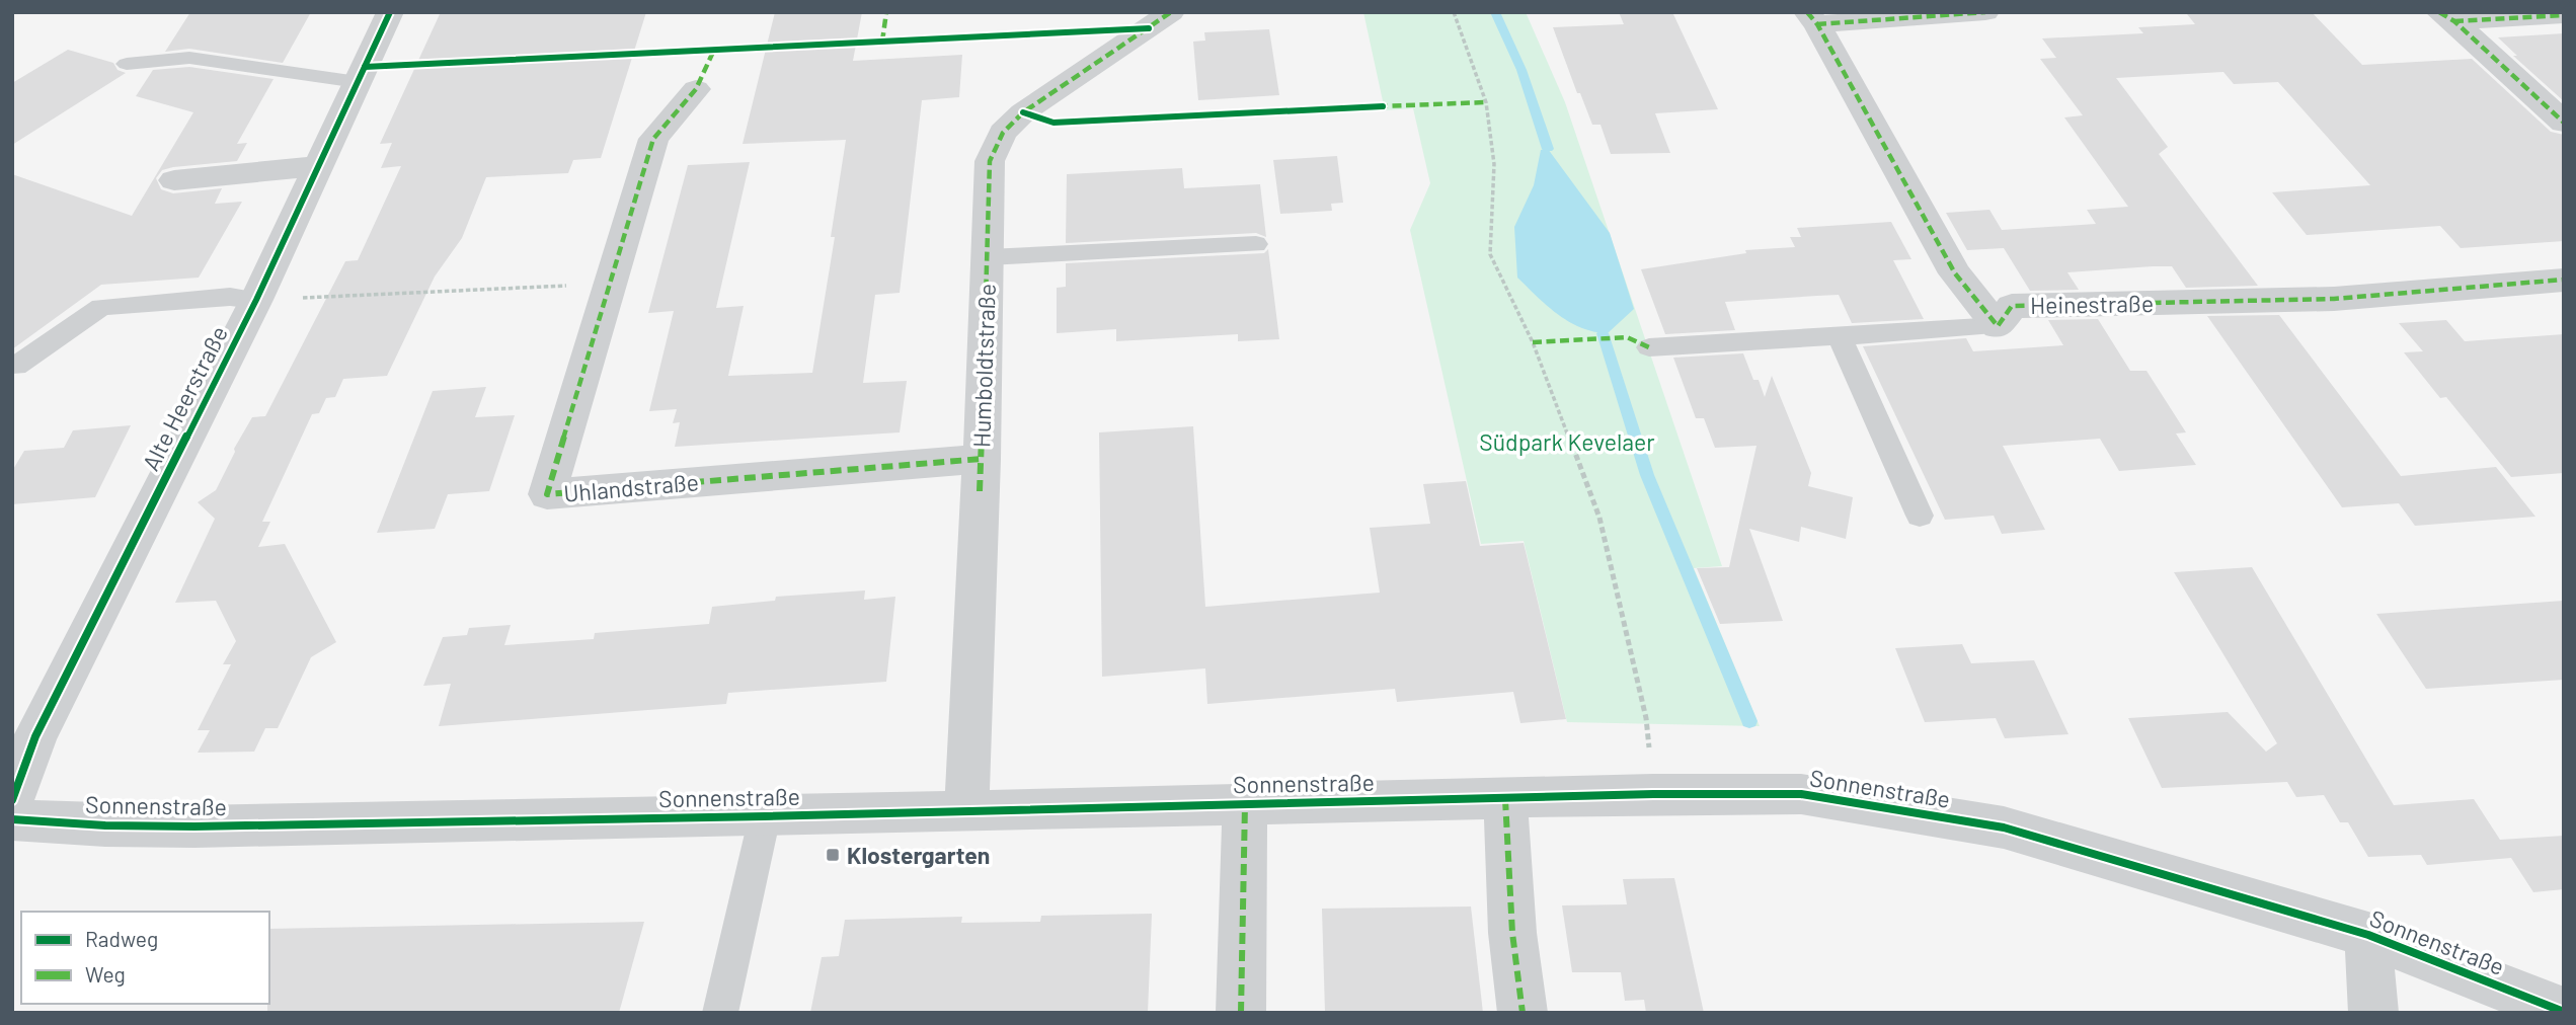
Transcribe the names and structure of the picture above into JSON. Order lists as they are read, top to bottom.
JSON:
{
  "streets": {
    "street": [
      "Heinestraße",
      "Humboldtstraße",
      "Alte Heerstraße",
      "Uhlandstraße",
      "Sonnenstraße"
    ]
  },
  "crossings": [
    ["Humboldtstraße", "Uhlandstraße"],
    ["Humboldtstraße", "Sonnenstraße"]
  ],
  "parks": ["Südpark Kevelaer"],
  "places": {
    "transit": ["Klostergarten"]
  },
  "legend": ["Radweg", "Weg"]
}
